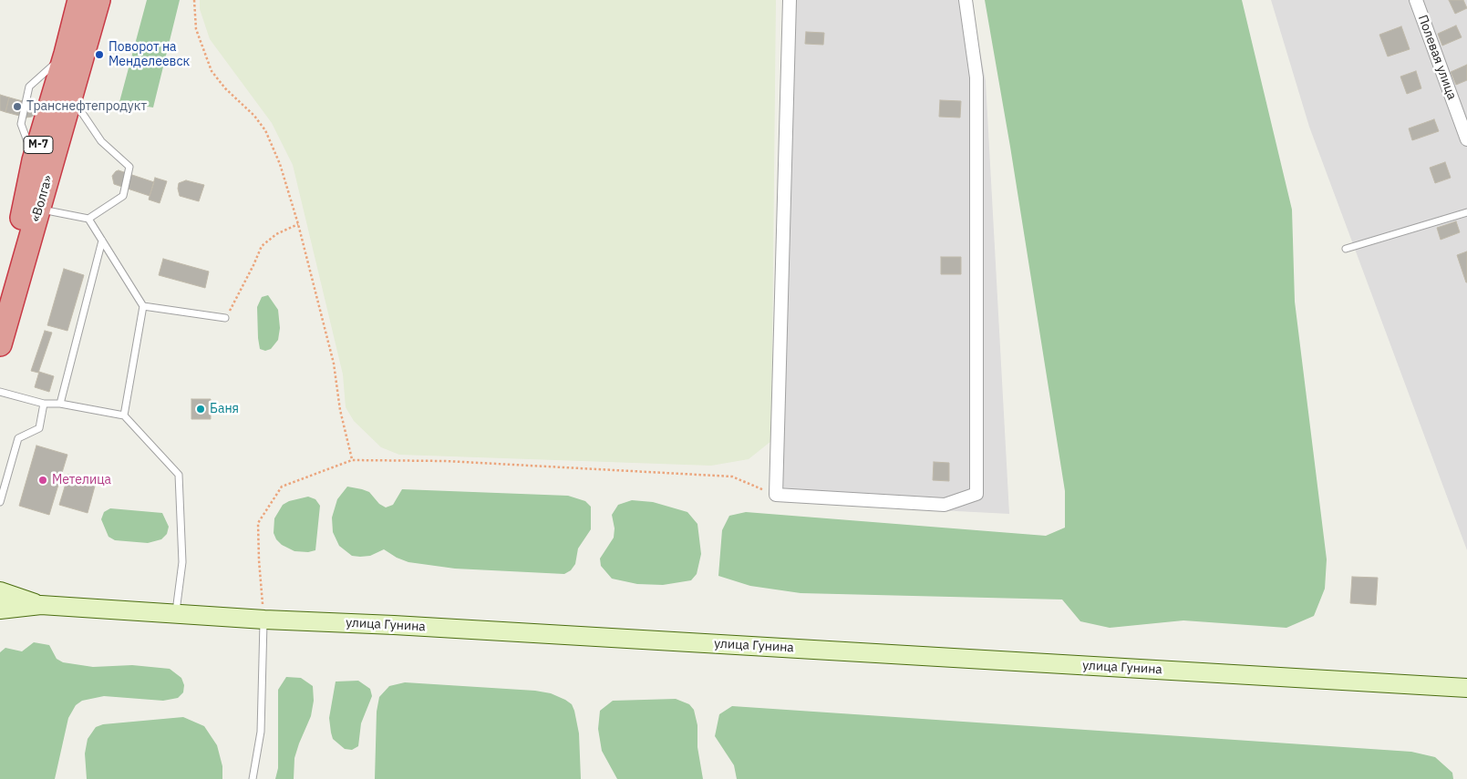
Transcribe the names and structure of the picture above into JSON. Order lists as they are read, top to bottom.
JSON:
{
  "streets": {
    "highway": ["М-7", "«Волга»"],
    "main road": ["улица Гунина"],
    "street": ["Полевая улица"]
  },
  "places": [
    "Поворот на Менделеевск",
    "Транснефтепродукт",
    "Баня",
    "Метелица"
  ]
}
